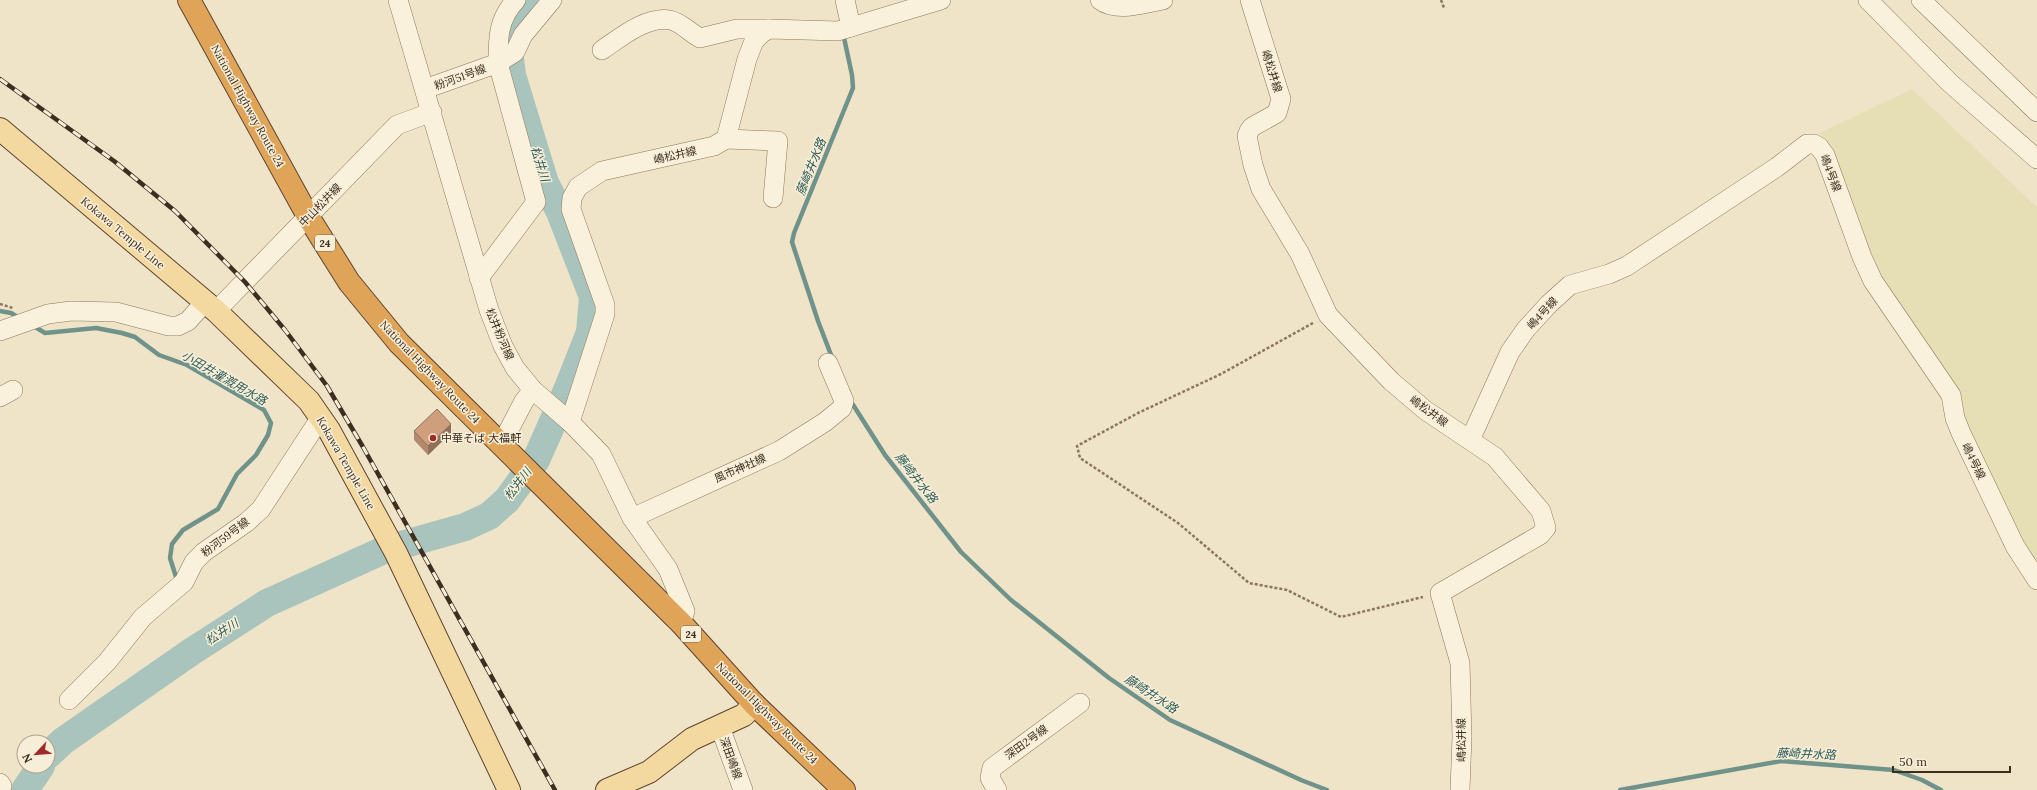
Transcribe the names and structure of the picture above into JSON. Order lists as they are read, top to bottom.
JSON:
{
  "streets": {
    "highway": ["National Highway Route 24", "24"],
    "main road": ["Kokawa Temple Line"],
    "street": [
      "嶋松井線",
      "粉河51号線",
      "嶋4号線",
      "中山松井線",
      "松井粉河線",
      "風市神社線",
      "粉河59号線",
      "深田2号線",
      "深田嶋線"
    ]
  },
  "crossings": [
    ["嶋松井線", "嶋4号線"],
    ["嶋松井線", "松井粉河線"],
    ["粉河51号線", "松井粉河線"],
    ["National Highway Route 24", "中山松井線"],
    ["National Highway Route 24", "松井粉河線"],
    ["中山松井線", "Kokawa Temple Line"],
    ["中山松井線", "松井粉河線"],
    ["Kokawa Temple Line", "粉河59号線"],
    ["松井粉河線", "風市神社線"]
  ],
  "water": ["松井川", "藤崎井水路", "小田井灌漑用水路"],
  "places": ["中華そば 大福軒"],
  "scale_bar": "50 m",
  "north": "bottom left"
}
